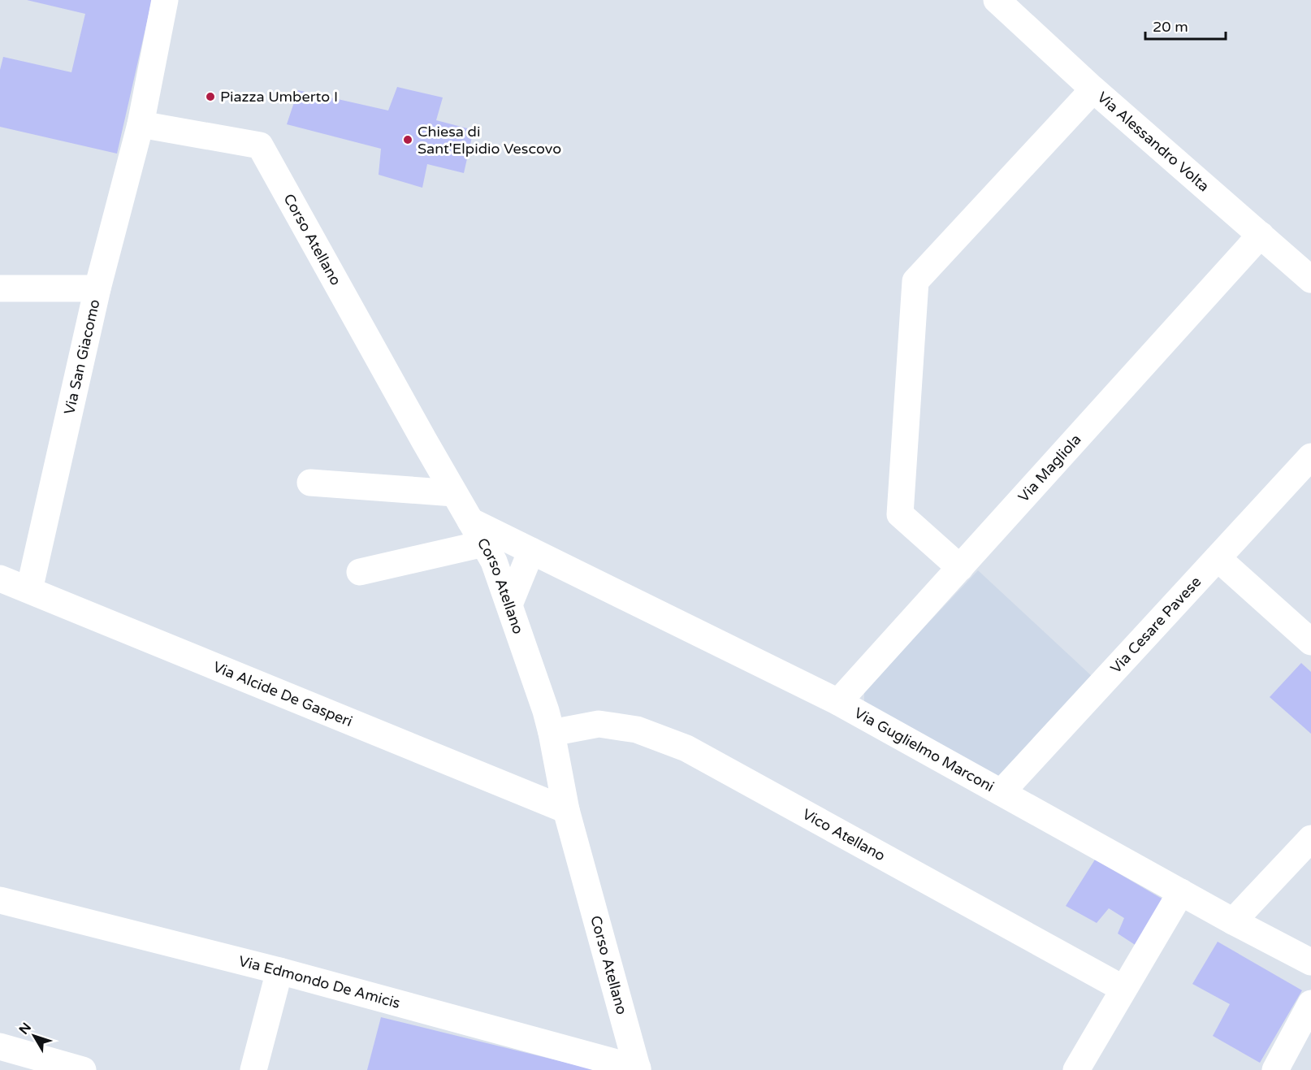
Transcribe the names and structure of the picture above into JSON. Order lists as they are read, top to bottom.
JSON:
{
  "streets": {
    "street": [
      "Via Alessandro Volta",
      "Corso Atellano",
      "Via San Giacomo",
      "Via Magliola",
      "Via Cesare Pavese",
      "Via Alcide De Gasperi",
      "Via Guglielmo Marconi",
      "Vico Atellano",
      "Via Edmondo De Amicis"
    ]
  },
  "crossings": [
    ["Via Alessandro Volta", "Via Magliola"],
    ["Corso Atellano", "Via San Giacomo"],
    ["Corso Atellano", "Via Alcide De Gasperi"],
    ["Corso Atellano", "Via Guglielmo Marconi"],
    ["Corso Atellano", "Vico Atellano"],
    ["Corso Atellano", "Via Edmondo De Amicis"],
    ["Via San Giacomo", "Via Alcide De Gasperi"],
    ["Via Magliola", "Via Guglielmo Marconi"],
    ["Via Cesare Pavese", "Via Guglielmo Marconi"]
  ],
  "places": ["Piazza Umberto I", "Chiesa di Sant'Elpidio Vescovo"],
  "scale_bar": "20 m",
  "north": "top left"
}
